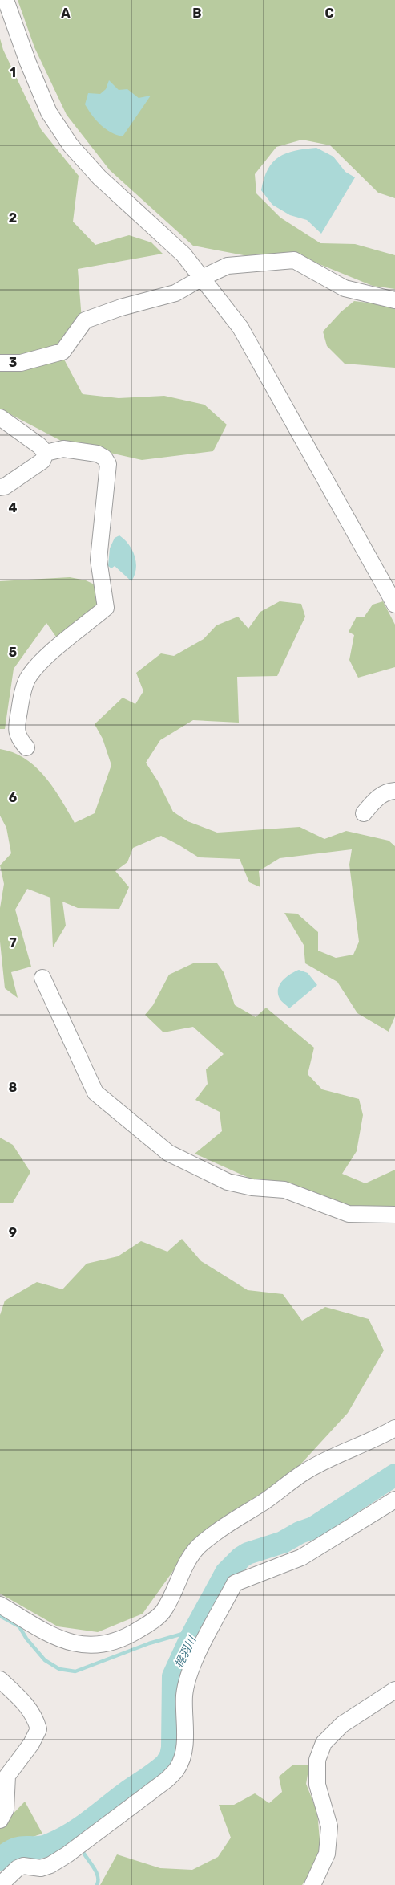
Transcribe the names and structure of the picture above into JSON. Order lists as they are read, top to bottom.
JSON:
{
  "water": ["梶羽川"],
  "grid": {
    "columns": ["A", "B", "C"],
    "rows": [
      "1",
      "2",
      "3",
      "4",
      "5",
      "6",
      "7",
      "8",
      "9"
    ]
  }
}
